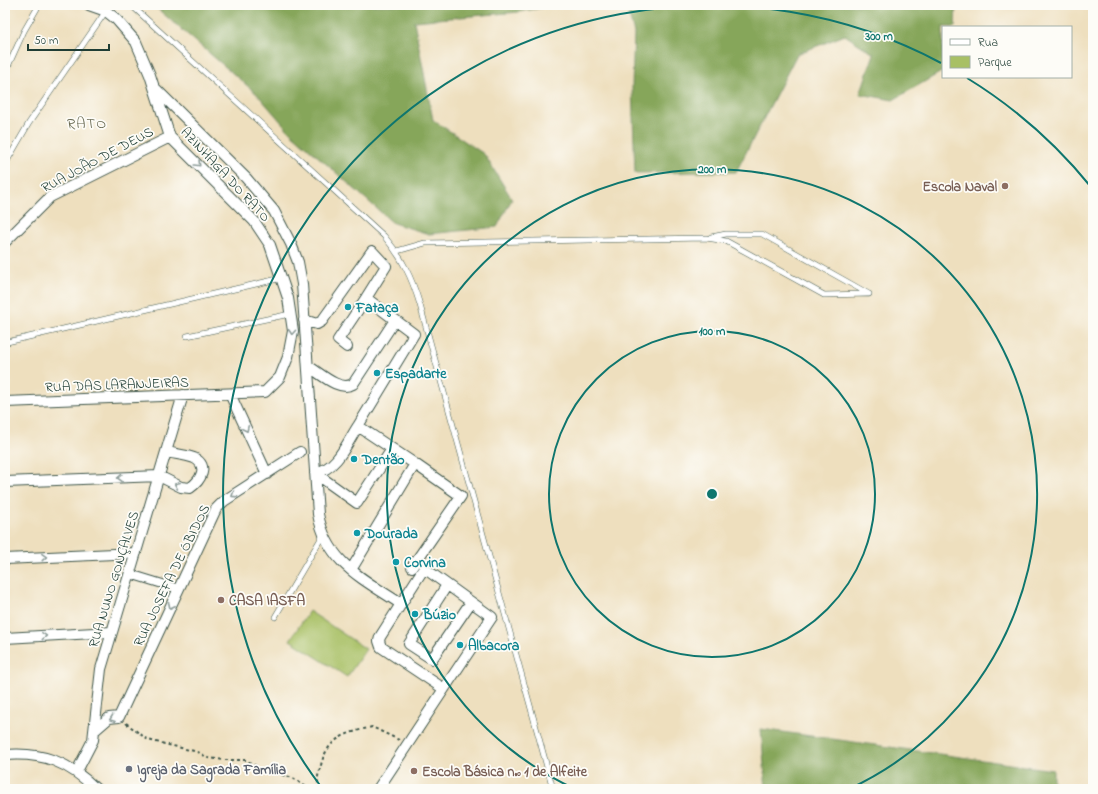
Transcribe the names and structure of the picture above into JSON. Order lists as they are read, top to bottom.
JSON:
{
  "streets": {
    "street": [
      "RUA JOÃO DE DEUS",
      "AZINHAGA DO RATO",
      "RUA DAS LARANJEIRAS",
      "RUA JOSEFA DE ÓBIDOS",
      "RUA NUNO GONÇALVES"
    ]
  },
  "crossings": [
    ["RUA JOÃO DE DEUS", "AZINHAGA DO RATO"],
    ["AZINHAGA DO RATO", "RUA DAS LARANJEIRAS"],
    ["RUA DAS LARANJEIRAS", "RUA NUNO GONÇALVES"]
  ],
  "one_way": ["RUA JOSEFA DE ÓBIDOS"],
  "districts": ["RATO"],
  "places": [
    "Escola Naval",
    "Fataça",
    "Espadarte",
    "Dentão",
    "Dourada",
    "Corvina",
    "CASA IASFA",
    "Búzio",
    "Albacora",
    "Igreja da Sagrada Família",
    "Escola Básica n.º 1 de Alfeite"
  ],
  "legend": ["Rua", "Parque"],
  "scale_bar": "50 m",
  "rings": ["300 m", "200 m", "100 m"]
}
